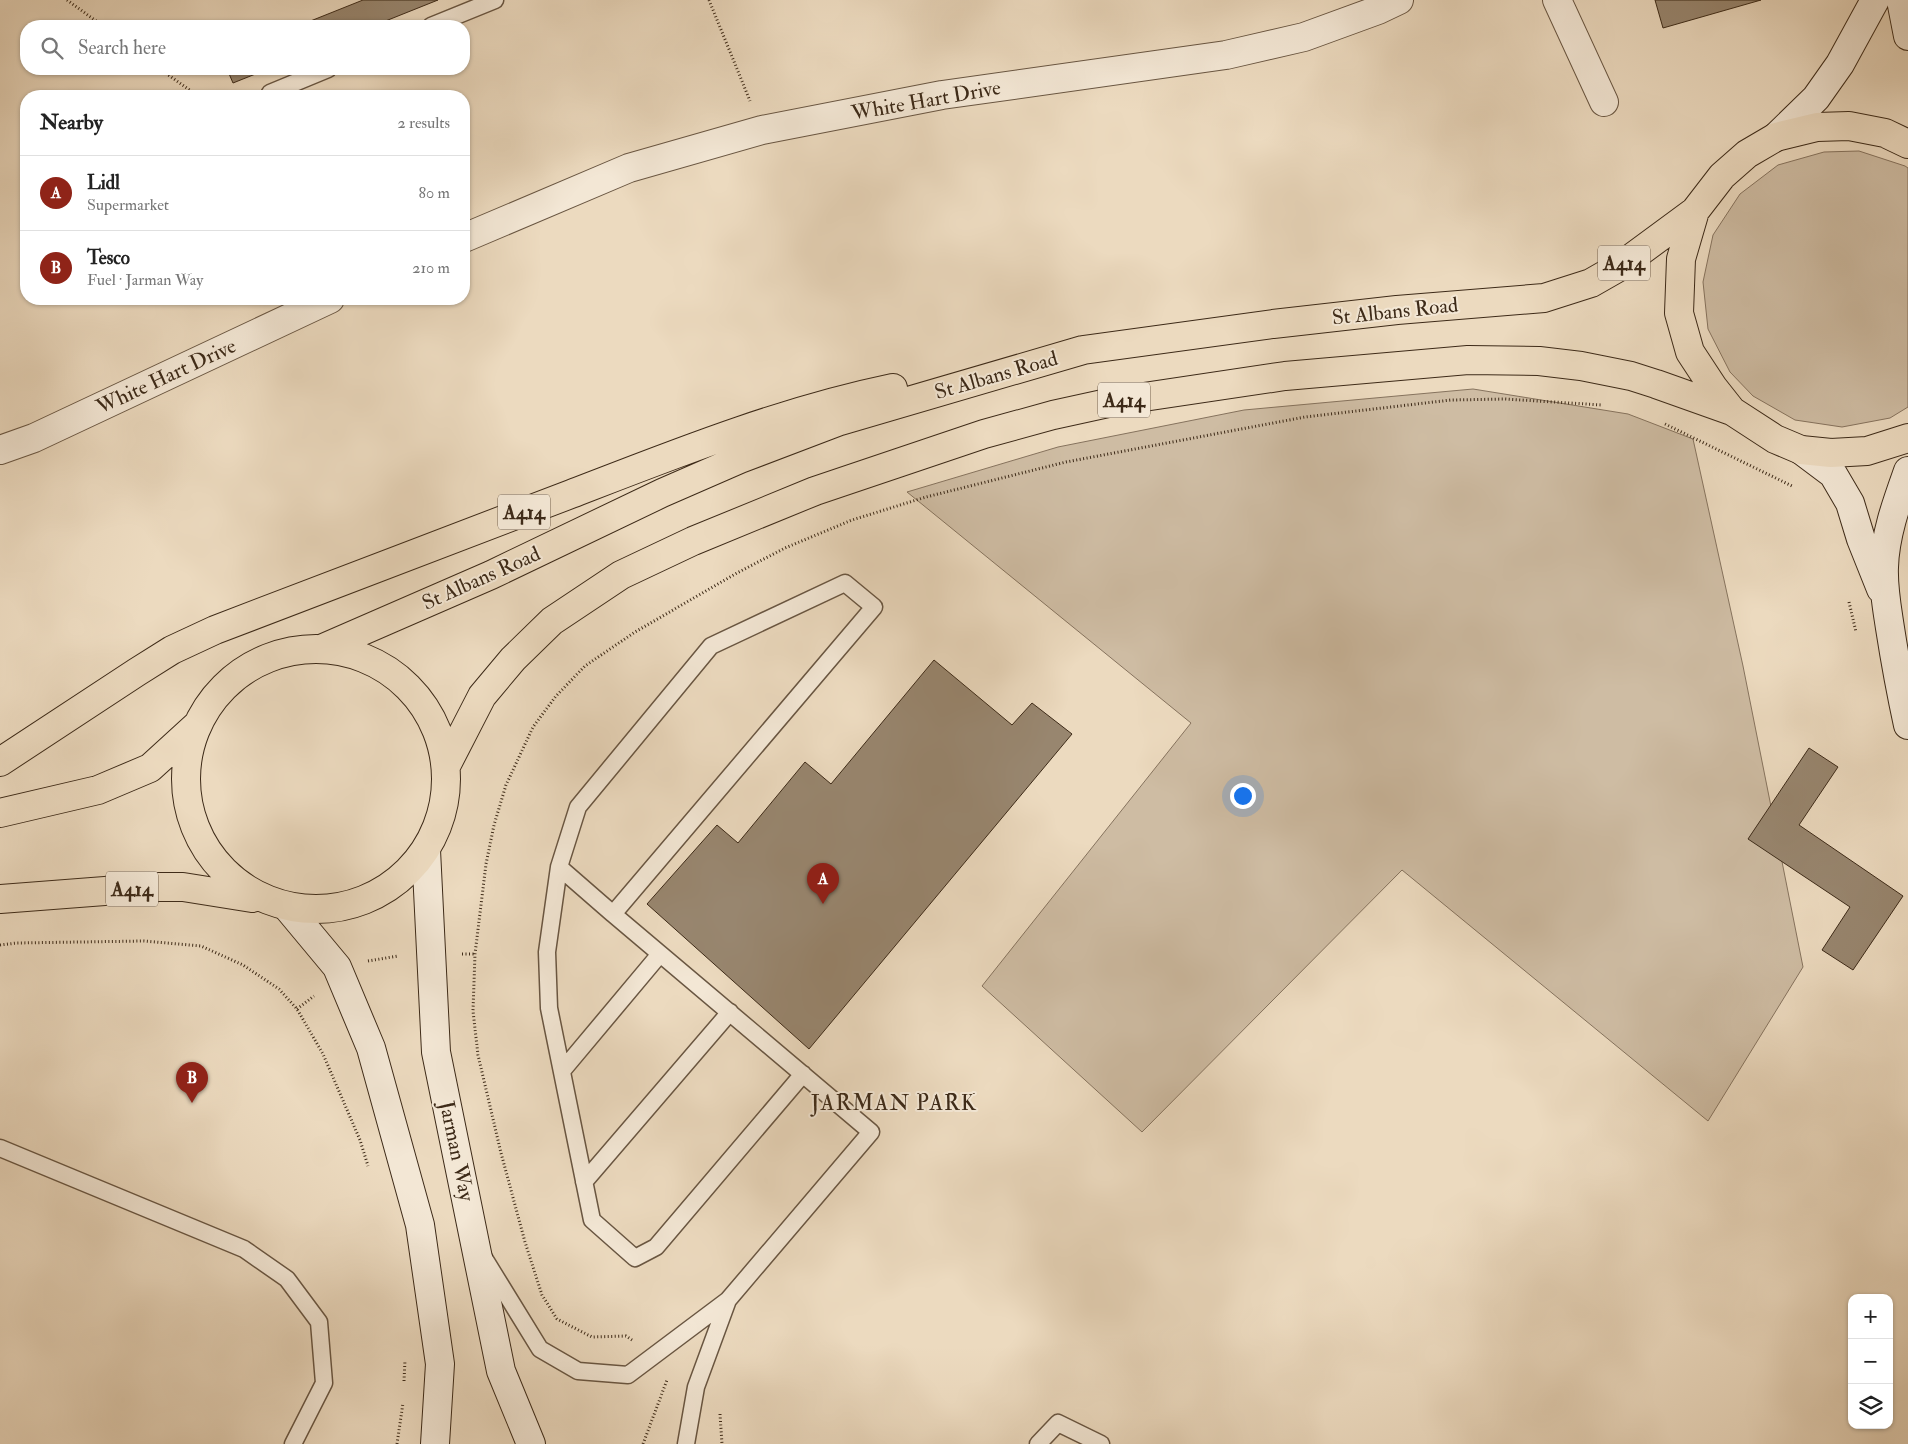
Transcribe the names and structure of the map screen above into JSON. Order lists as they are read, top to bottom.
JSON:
{
  "streets": {
    "main road": ["A414", "St Albans Road"],
    "street": ["White Hart Drive", "Jarman Way"]
  },
  "crossings": [
    ["A414", "St Albans Road"]
  ],
  "districts": ["JARMAN PARK"],
  "page": {
    "search": "Search here",
    "heading": ["Nearby", "2 results"],
    "list": [
      {
        "mark": "A",
        "name": "Lidl",
        "note": "Supermarket",
        "value": "80 m"
      },
      {
        "mark": "B",
        "name": "Tesco",
        "note": "Fuel · Jarman Way",
        "value": "210 m"
      }
    ],
    "pins": ["A", "B"],
    "map_buttons": ["+", "−"]
  }
}
